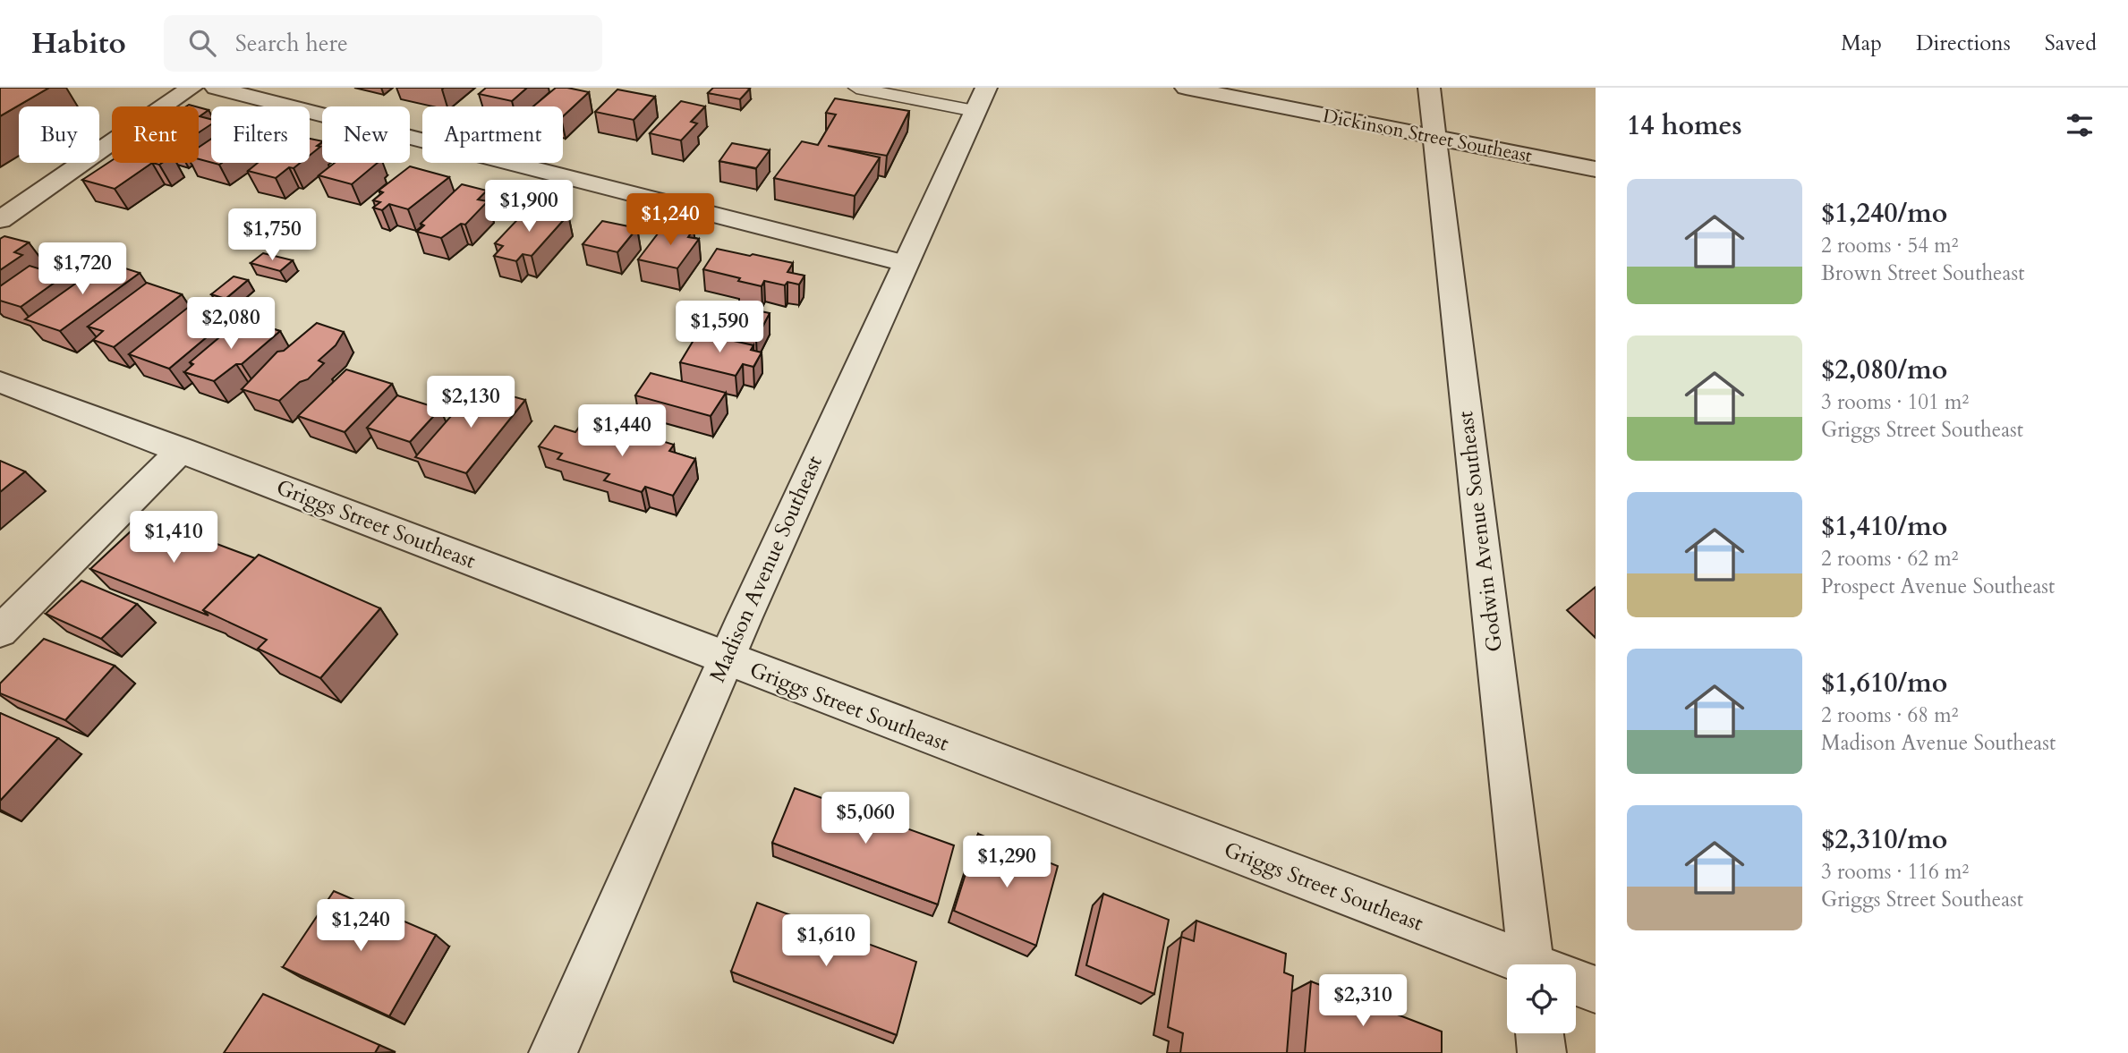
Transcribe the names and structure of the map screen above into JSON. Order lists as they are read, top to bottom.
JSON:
{
  "streets": {
    "street": [
      "Dickinson Street Southeast",
      "Griggs Street Southeast",
      "Godwin Avenue Southeast",
      "Madison Avenue Southeast"
    ]
  },
  "crossings": [
    ["Dickinson Street Southeast", "Godwin Avenue Southeast"],
    ["Griggs Street Southeast", "Madison Avenue Southeast"]
  ],
  "page": {
    "header": "Habito",
    "search": "Search here",
    "nav": ["Map", "Directions", "Saved"],
    "heading": "14 homes",
    "chip": [
      "Buy",
      "Rent",
      "Filters",
      "New",
      "Apartment"
    ],
    "list": [
      {
        "name": "$1,240/mo",
        "note": "2 rooms · 54 m² · Brown Street Southeast"
      },
      {
        "name": "$2,080/mo",
        "note": "3 rooms · 101 m² · Griggs Street Southeast"
      },
      {
        "name": "$1,410/mo",
        "note": "2 rooms · 62 m² · Prospect Avenue Southeast"
      },
      {
        "name": "$1,610/mo",
        "note": "2 rooms · 68 m² · Madison Avenue Southeast"
      },
      {
        "name": "$2,310/mo",
        "note": "3 rooms · 116 m² · Griggs Street Southeast"
      }
    ],
    "price": [
      "$1,900",
      "$1,240",
      "$1,750",
      "$1,720",
      "$2,080",
      "$1,590",
      "$2,130",
      "$1,440",
      "$1,410",
      "$5,060",
      "$1,290",
      "$1,240",
      "$1,610",
      "$2,310"
    ]
  }
}
